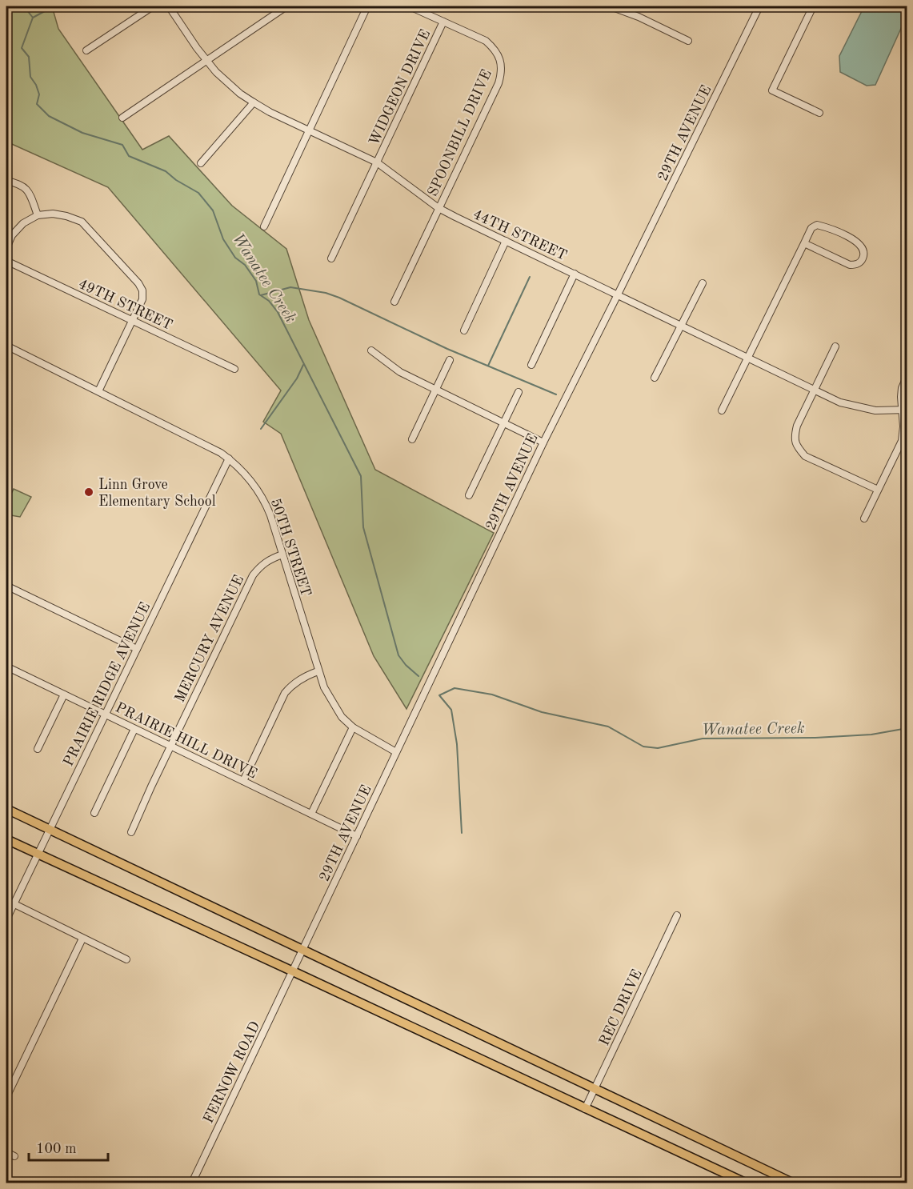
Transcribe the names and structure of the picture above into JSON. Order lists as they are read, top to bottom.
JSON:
{
  "streets": {
    "street": [
      "WIDGEON DRIVE",
      "SPOONBILL DRIVE",
      "29TH AVENUE",
      "44TH STREET",
      "49TH STREET",
      "50TH STREET",
      "MERCURY AVENUE",
      "PRAIRIE RIDGE AVENUE",
      "PRAIRIE HILL DRIVE",
      "REC DRIVE",
      "FERNOW ROAD"
    ]
  },
  "crossings": [
    ["WIDGEON DRIVE", "SPOONBILL DRIVE"],
    ["WIDGEON DRIVE", "44TH STREET"],
    ["SPOONBILL DRIVE", "44TH STREET"],
    ["29TH AVENUE", "44TH STREET"],
    ["29TH AVENUE", "50TH STREET"],
    ["29TH AVENUE", "PRAIRIE HILL DRIVE"],
    ["29TH AVENUE", "FERNOW ROAD"],
    ["50TH STREET", "MERCURY AVENUE"],
    ["50TH STREET", "PRAIRIE RIDGE AVENUE"],
    ["MERCURY AVENUE", "PRAIRIE HILL DRIVE"],
    ["PRAIRIE RIDGE AVENUE", "PRAIRIE HILL DRIVE"]
  ],
  "water": ["Wanatee Creek"],
  "places": ["Linn Grove Elementary School"],
  "scale_bar": "100 m"
}
